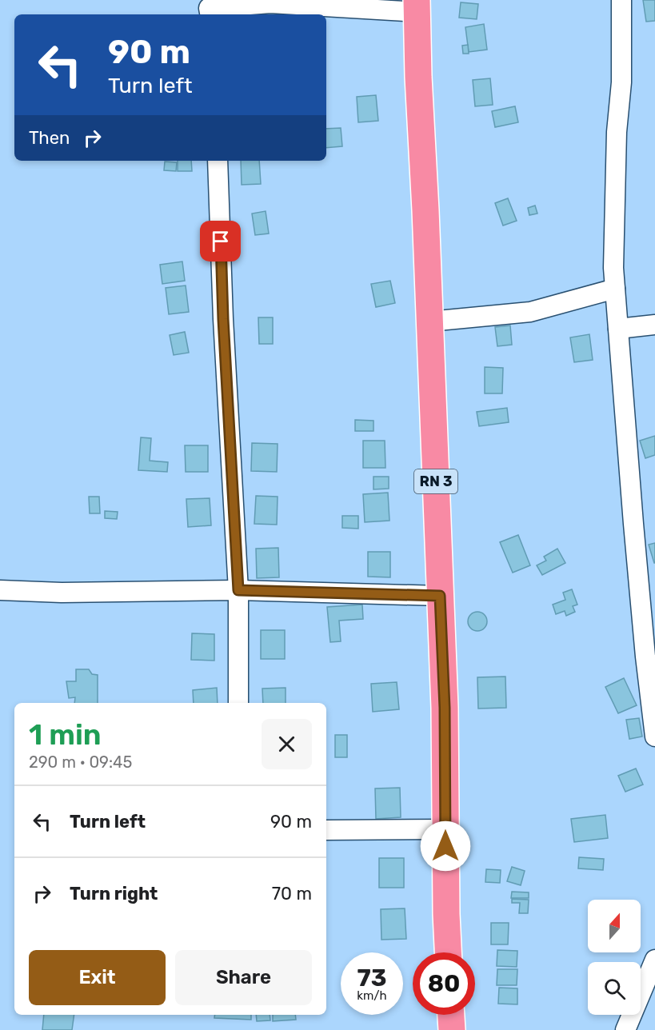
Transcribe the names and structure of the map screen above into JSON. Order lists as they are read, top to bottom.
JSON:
{
  "streets": {
    "highway": ["RN 3"]
  },
  "north": "top",
  "page": {
    "turn": ["90 m", "Turn left"],
    "then": "Then",
    "heading": ["1 min", "290 m · 09:45"],
    "list": [
      {
        "name": "Turn left",
        "value": "90 m"
      },
      {
        "name": "Turn right",
        "value": "70 m"
      }
    ],
    "buttons": ["Exit", "Share"],
    "speed": "73 km/h",
    "limit": "80"
  }
}
